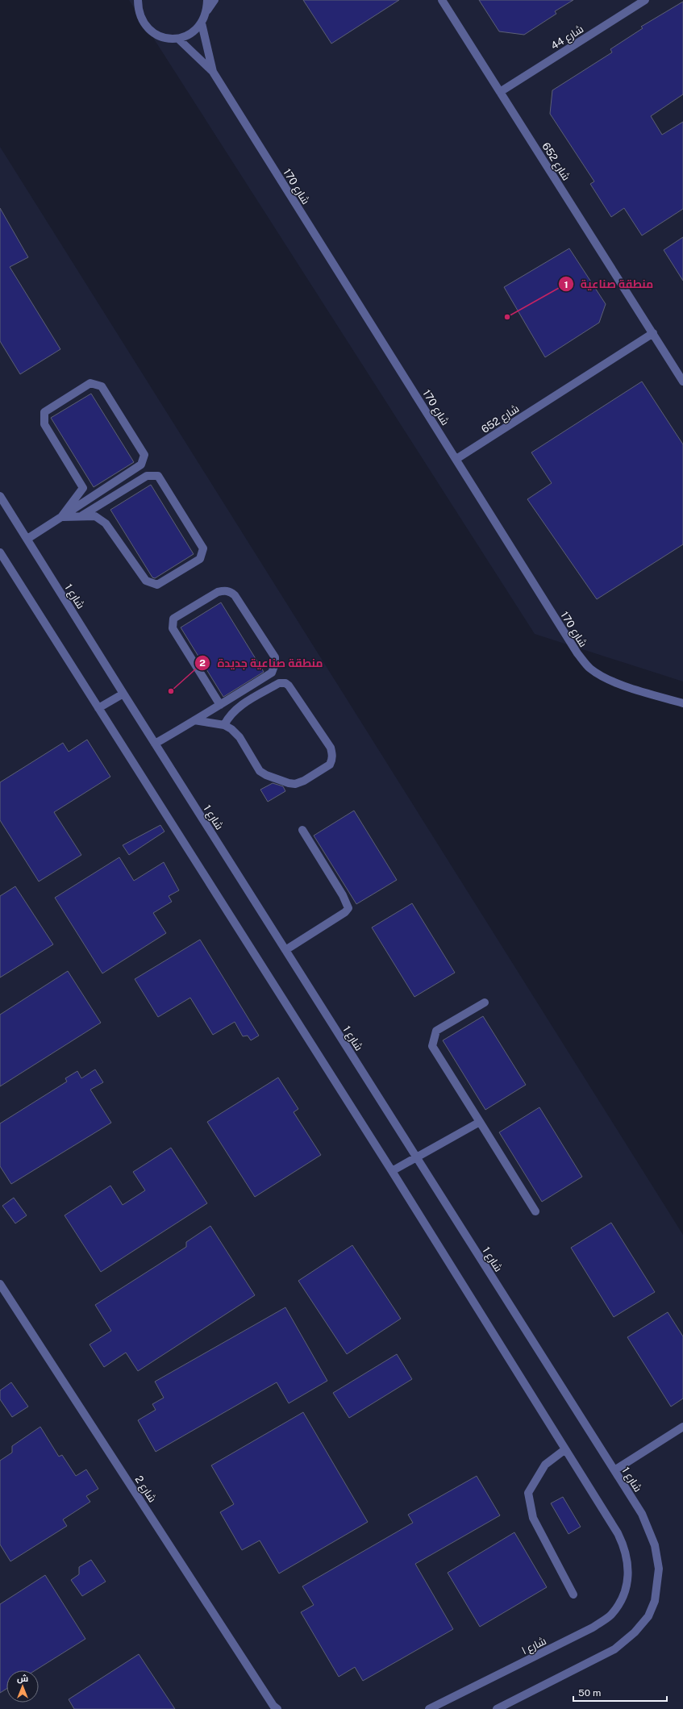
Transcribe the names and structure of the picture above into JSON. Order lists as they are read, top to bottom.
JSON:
{
  "streets": {
    "street": [
      "شارع 44",
      "شارع 652",
      "شارع 170",
      "شارع 1",
      "شارع 2",
      "شارع ا"
    ]
  },
  "crossings": [
    ["شارع 44", "شارع 652"],
    ["شارع 652", "شارع 170"]
  ],
  "places": ["منطقة صناعية", "منطقة صناعية جديدة"],
  "scale_bar": "50 m",
  "north": "top"
}
